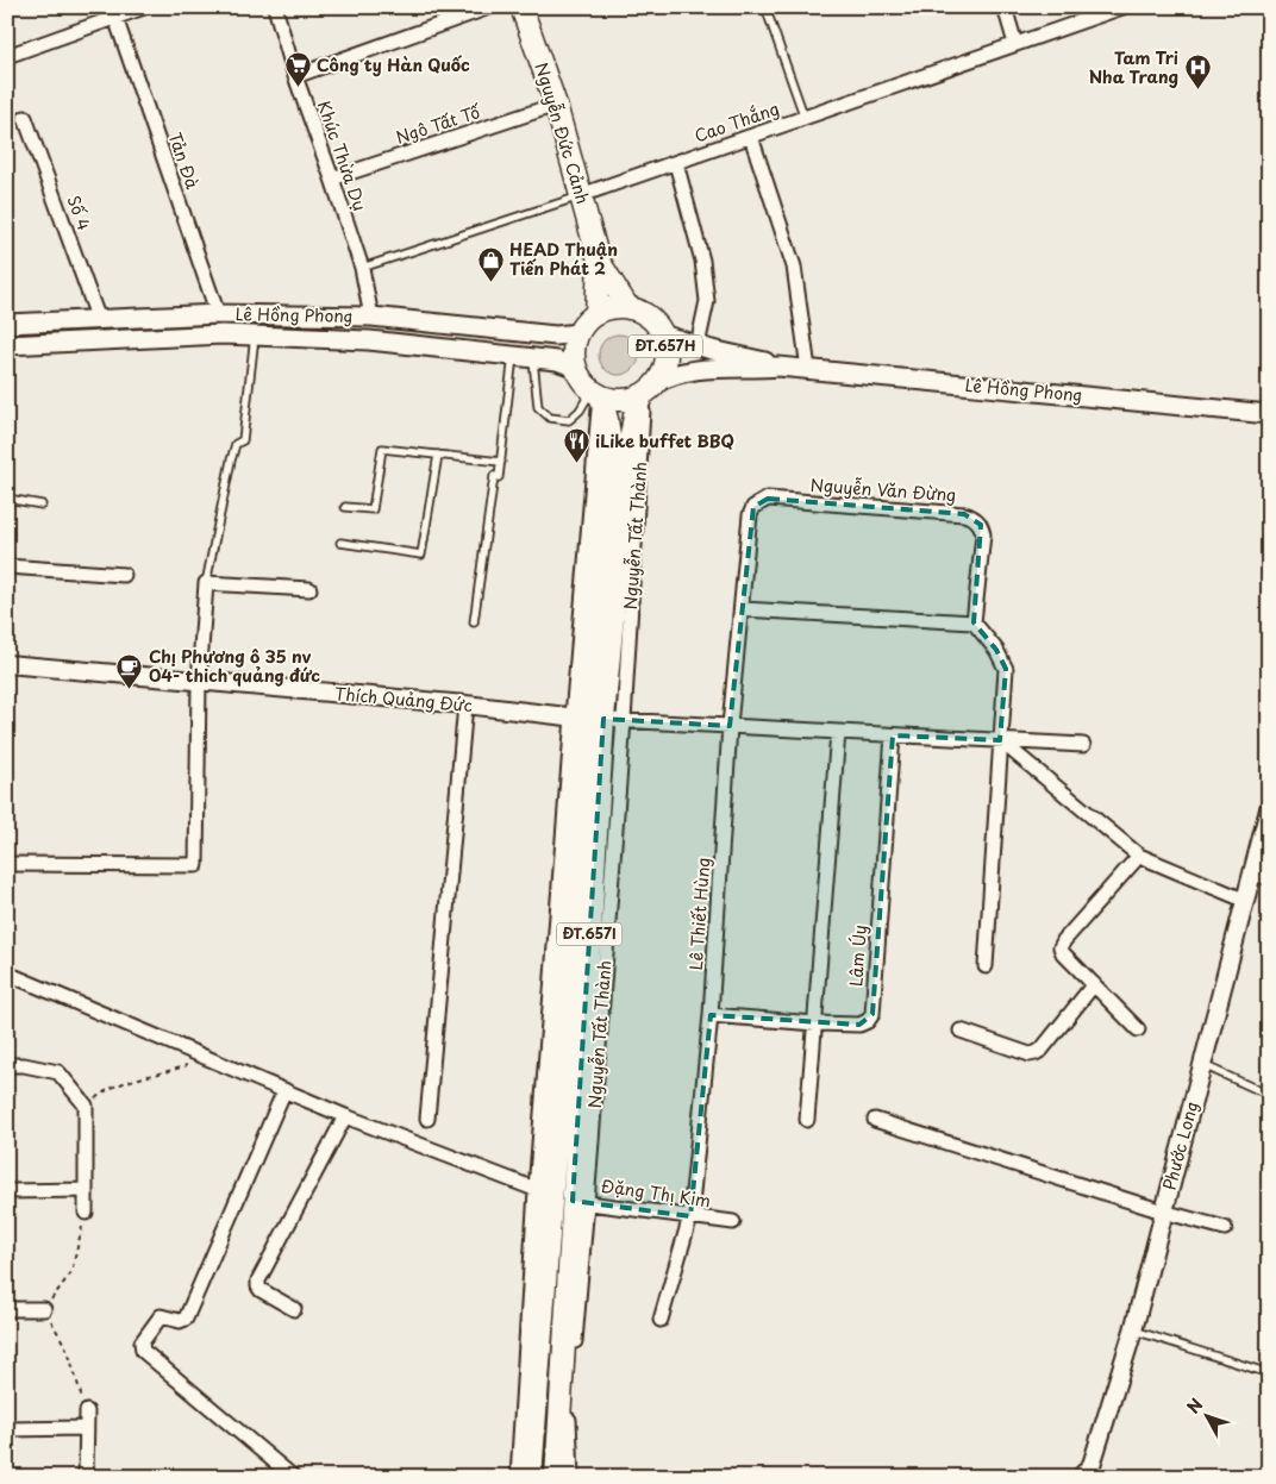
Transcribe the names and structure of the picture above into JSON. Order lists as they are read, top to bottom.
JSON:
{
  "streets": {
    "main road": [
      "Nguyễn Đức Cảnh",
      "Lê Hồng Phong",
      "ĐT.657H",
      "Nguyễn Tất Thành",
      "ĐT.657I"
    ],
    "street": [
      "Cao Thắng",
      "Ngô Tất Tố",
      "Khúc Thừa Dụ",
      "Tản Đà",
      "Số 4",
      "Nguyễn Văn Đừng",
      "Thích Quảng Đức",
      "Lê Thiết Hùng",
      "Lâm Úy",
      "Phước Long",
      "Đặng Thị Kim"
    ]
  },
  "crossings": [
    ["Cao Thắng", "Nguyễn Đức Cảnh"],
    ["Cao Thắng", "Khúc Thừa Dụ"],
    ["Ngô Tất Tố", "Nguyễn Đức Cảnh"],
    ["Ngô Tất Tố", "Khúc Thừa Dụ"],
    ["Nguyễn Đức Cảnh", "Lê Hồng Phong"],
    ["Nguyễn Đức Cảnh", "ĐT.657H"],
    ["Nguyễn Đức Cảnh", "Nguyễn Tất Thành"],
    ["Khúc Thừa Dụ", "Lê Hồng Phong"],
    ["Tản Đà", "Lê Hồng Phong"],
    ["Số 4", "Lê Hồng Phong"],
    ["Lê Hồng Phong", "ĐT.657H"],
    ["Lê Hồng Phong", "Nguyễn Tất Thành"],
    ["ĐT.657H", "Nguyễn Tất Thành"],
    ["Nguyễn Văn Đừng", "Lê Thiết Hùng"],
    ["Nguyễn Tất Thành", "Thích Quảng Đức"],
    ["Nguyễn Tất Thành", "Đặng Thị Kim"],
    ["Lê Thiết Hùng", "Lâm Úy"],
    ["Lê Thiết Hùng", "Đặng Thị Kim"]
  ],
  "places": {
    "supermarket": ["Công ty Hàn Quốc"],
    "hospital": ["Tam Tri Nha Trang"],
    "shop": ["HEAD Thuận Tiến Phát 2"],
    "restaurant": ["iLike buffet BBQ"],
    "cafe": ["Chị Phương ô 35 nv 04- thich quảng đức"]
  },
  "north": "top left"
}
